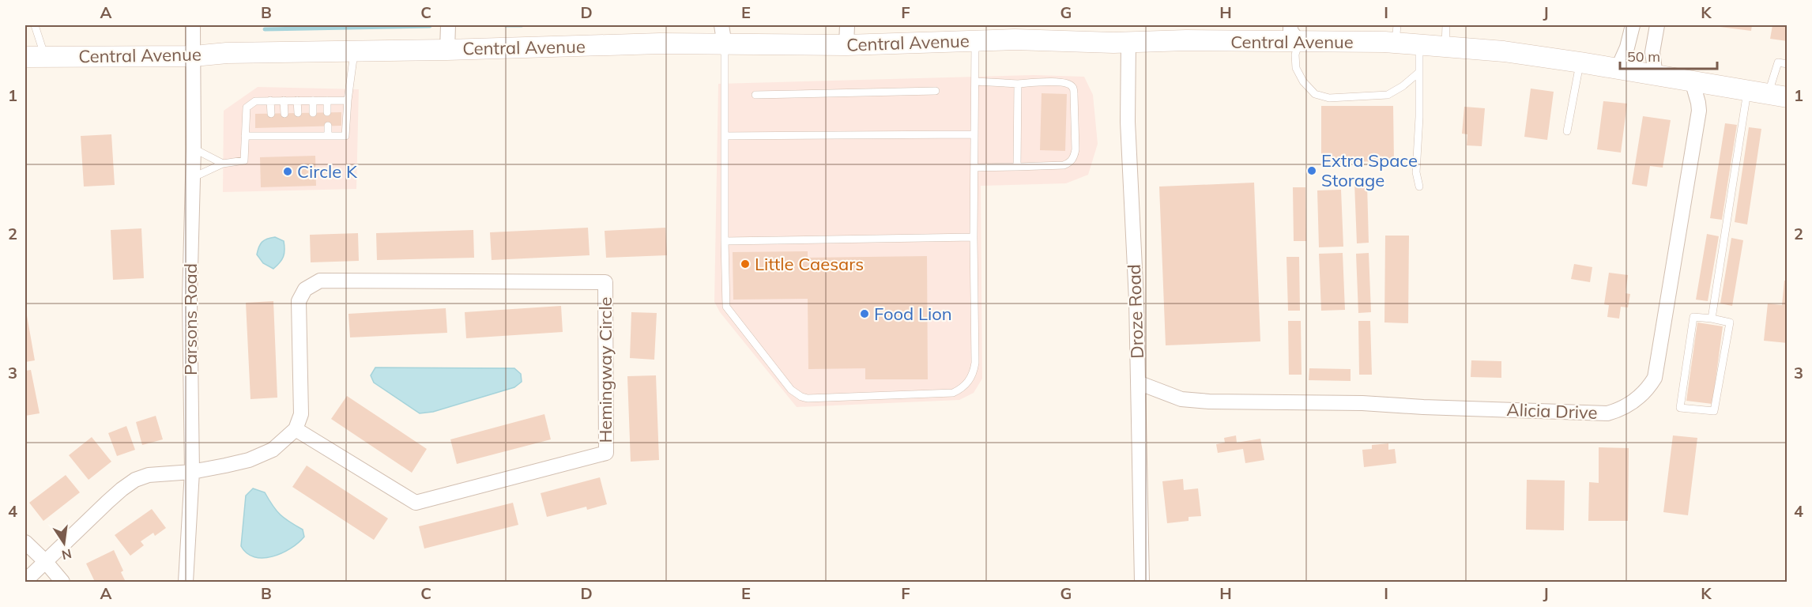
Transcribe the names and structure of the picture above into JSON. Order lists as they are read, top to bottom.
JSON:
{
  "streets": {
    "street": [
      "Central Avenue",
      "Droze Road",
      "Parsons Road",
      "Hemingway Circle",
      "Alicia Drive"
    ]
  },
  "crossings": [
    ["Central Avenue", "Droze Road"],
    ["Central Avenue", "Parsons Road"],
    ["Central Avenue", "Alicia Drive"],
    ["Droze Road", "Alicia Drive"]
  ],
  "places": [
    "Extra Space Storage",
    "Circle K",
    "Little Caesars",
    "Food Lion"
  ],
  "scale_bar": "50 m",
  "north": "bottom",
  "grid": {
    "columns": [
      "A",
      "B",
      "C",
      "D",
      "E",
      "F",
      "G",
      "H",
      "I",
      "J",
      "K"
    ],
    "rows": [
      "1",
      "2",
      "3",
      "4"
    ]
  }
}
